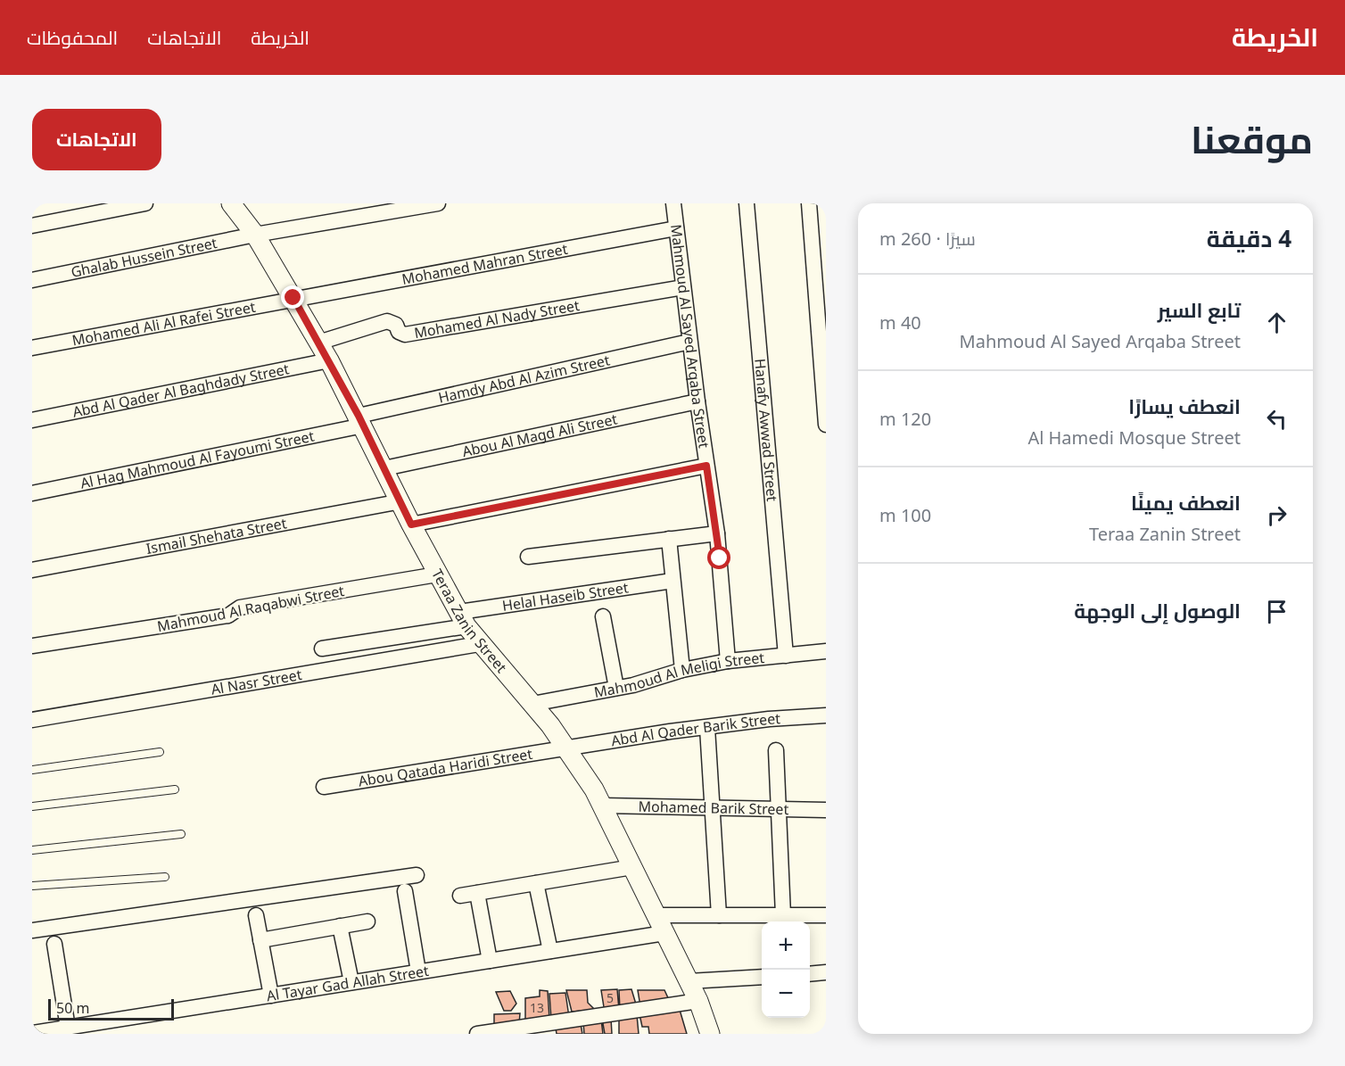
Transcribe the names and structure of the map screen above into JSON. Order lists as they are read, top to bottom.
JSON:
{
  "streets": {
    "street": [
      "Ghalab Hussein Street",
      "Mohamed Mahran Street",
      "Mohamed Al Nady Street",
      "Mohamed Ali Al Rafei Street",
      "Mahmoud Al Sayed Arqaba Street",
      "Hamdy Abd Al Azim Street",
      "Abd Al Qader Al Baghdady Street",
      "Hanafy Awwad Street",
      "Abou Al Magd Ali Street",
      "Al Hag Mahmoud Al Fayoumi Street",
      "Ismail Shehata Street",
      "Helal Haseib Street",
      "Mahmoud Al Raqabwi Street",
      "Teraa Zanin Street",
      "Mahmoud Al Meligi Street",
      "Al Nasr Street",
      "Abd Al Qader Barik Street",
      "Abou Qatada Haridi Street",
      "Mohamed Barik Street",
      "Al Tayar Gad Allah Street"
    ]
  },
  "crossings": [
    ["Ghalab Hussein Street", "Teraa Zanin Street"],
    ["Mohamed Mahran Street", "Mohamed Ali Al Rafei Street"],
    ["Mohamed Mahran Street", "Mahmoud Al Sayed Arqaba Street"],
    ["Mohamed Mahran Street", "Teraa Zanin Street"],
    ["Mohamed Al Nady Street", "Mahmoud Al Sayed Arqaba Street"],
    ["Mohamed Al Nady Street", "Teraa Zanin Street"],
    ["Mohamed Ali Al Rafei Street", "Teraa Zanin Street"],
    ["Mahmoud Al Sayed Arqaba Street", "Hamdy Abd Al Azim Street"],
    ["Mahmoud Al Sayed Arqaba Street", "Abou Al Magd Ali Street"],
    ["Mahmoud Al Sayed Arqaba Street", "Mahmoud Al Meligi Street"],
    ["Hamdy Abd Al Azim Street", "Al Hag Mahmoud Al Fayoumi Street"],
    ["Hamdy Abd Al Azim Street", "Teraa Zanin Street"],
    ["Abd Al Qader Al Baghdady Street", "Teraa Zanin Street"],
    ["Hanafy Awwad Street", "Mahmoud Al Meligi Street"],
    ["Abou Al Magd Ali Street", "Teraa Zanin Street"],
    ["Al Hag Mahmoud Al Fayoumi Street", "Teraa Zanin Street"],
    ["Ismail Shehata Street", "Teraa Zanin Street"],
    ["Helal Haseib Street", "Teraa Zanin Street"],
    ["Mahmoud Al Raqabwi Street", "Teraa Zanin Street"],
    ["Teraa Zanin Street", "Mahmoud Al Meligi Street"],
    ["Teraa Zanin Street", "Al Nasr Street"],
    ["Teraa Zanin Street", "Abd Al Qader Barik Street"],
    ["Teraa Zanin Street", "Abou Qatada Haridi Street"],
    ["Teraa Zanin Street", "Mohamed Barik Street"],
    ["Teraa Zanin Street", "Al Tayar Gad Allah Street"],
    ["Abd Al Qader Barik Street", "Abou Qatada Haridi Street"]
  ],
  "house_numbers": ["5", "13"],
  "scale_bar": "50 m",
  "page": {
    "header": "الخريطة",
    "nav": ["الخريطة", "الاتجاهات", "المحفوظات"],
    "title": "موقعنا",
    "buttons": "الاتجاهات",
    "heading": ["4 دقيقة", "سيرًا · 260 m"],
    "list": [
      ["تابع السير", "Mahmoud Al Sayed Arqaba Street", "40 m"],
      ["انعطف يسارًا", "Al Hamedi Mosque Street", "120 m"],
      ["انعطف يمينًا", "Teraa Zanin Street", "100 m"],
      "الوصول إلى الوجهة"
    ],
    "map_buttons": ["+", "−"],
    "scale": "50 m"
  }
}
